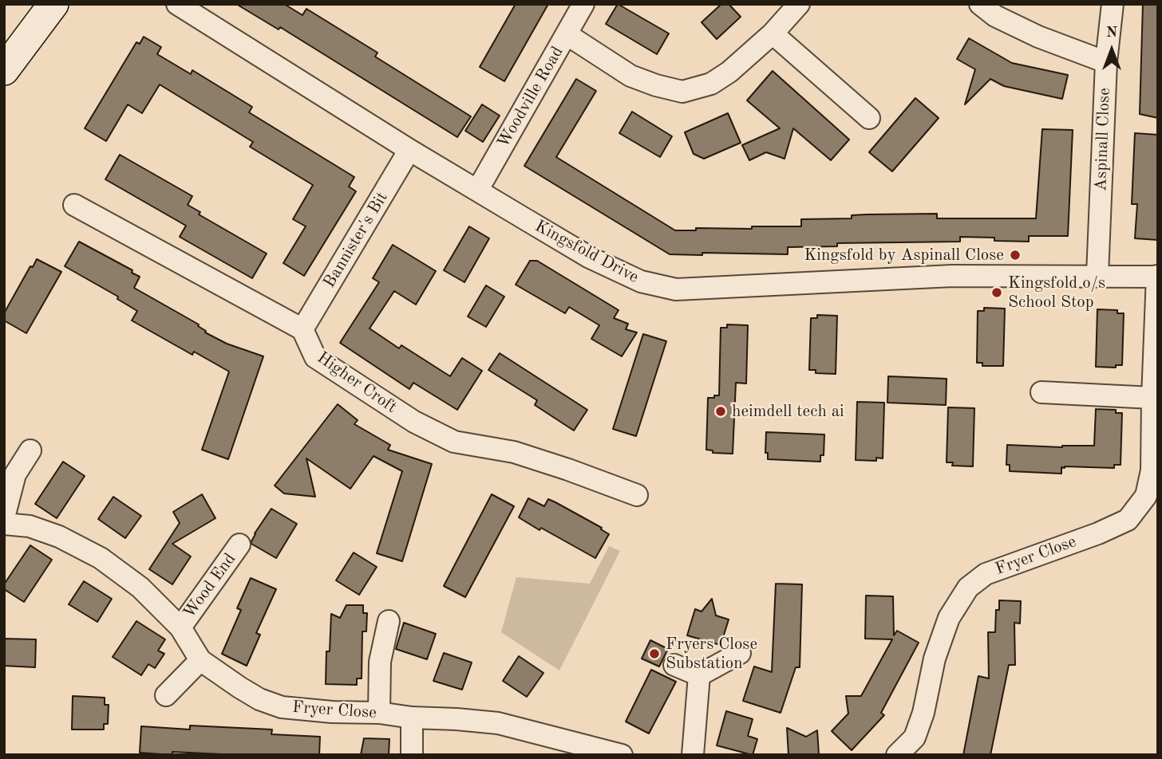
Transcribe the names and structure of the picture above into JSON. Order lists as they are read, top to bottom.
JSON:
{
  "streets": {
    "street": [
      "Woodville Road",
      "Aspinall Close",
      "Bannister's Bit",
      "Kingsfold Drive",
      "Higher Croft",
      "Fryer Close",
      "Wood End"
    ]
  },
  "crossings": [
    ["Woodville Road", "Kingsfold Drive"],
    ["Aspinall Close", "Kingsfold Drive"],
    ["Bannister's Bit", "Kingsfold Drive"],
    ["Bannister's Bit", "Higher Croft"],
    ["Kingsfold Drive", "Fryer Close"],
    ["Fryer Close", "Wood End"]
  ],
  "places": [
    "Kingsfold by Aspinall Close",
    "Kingsfold o/s School Stop",
    "heimdell tech ai",
    "Fryers Close Substation"
  ],
  "north": "top"
}
